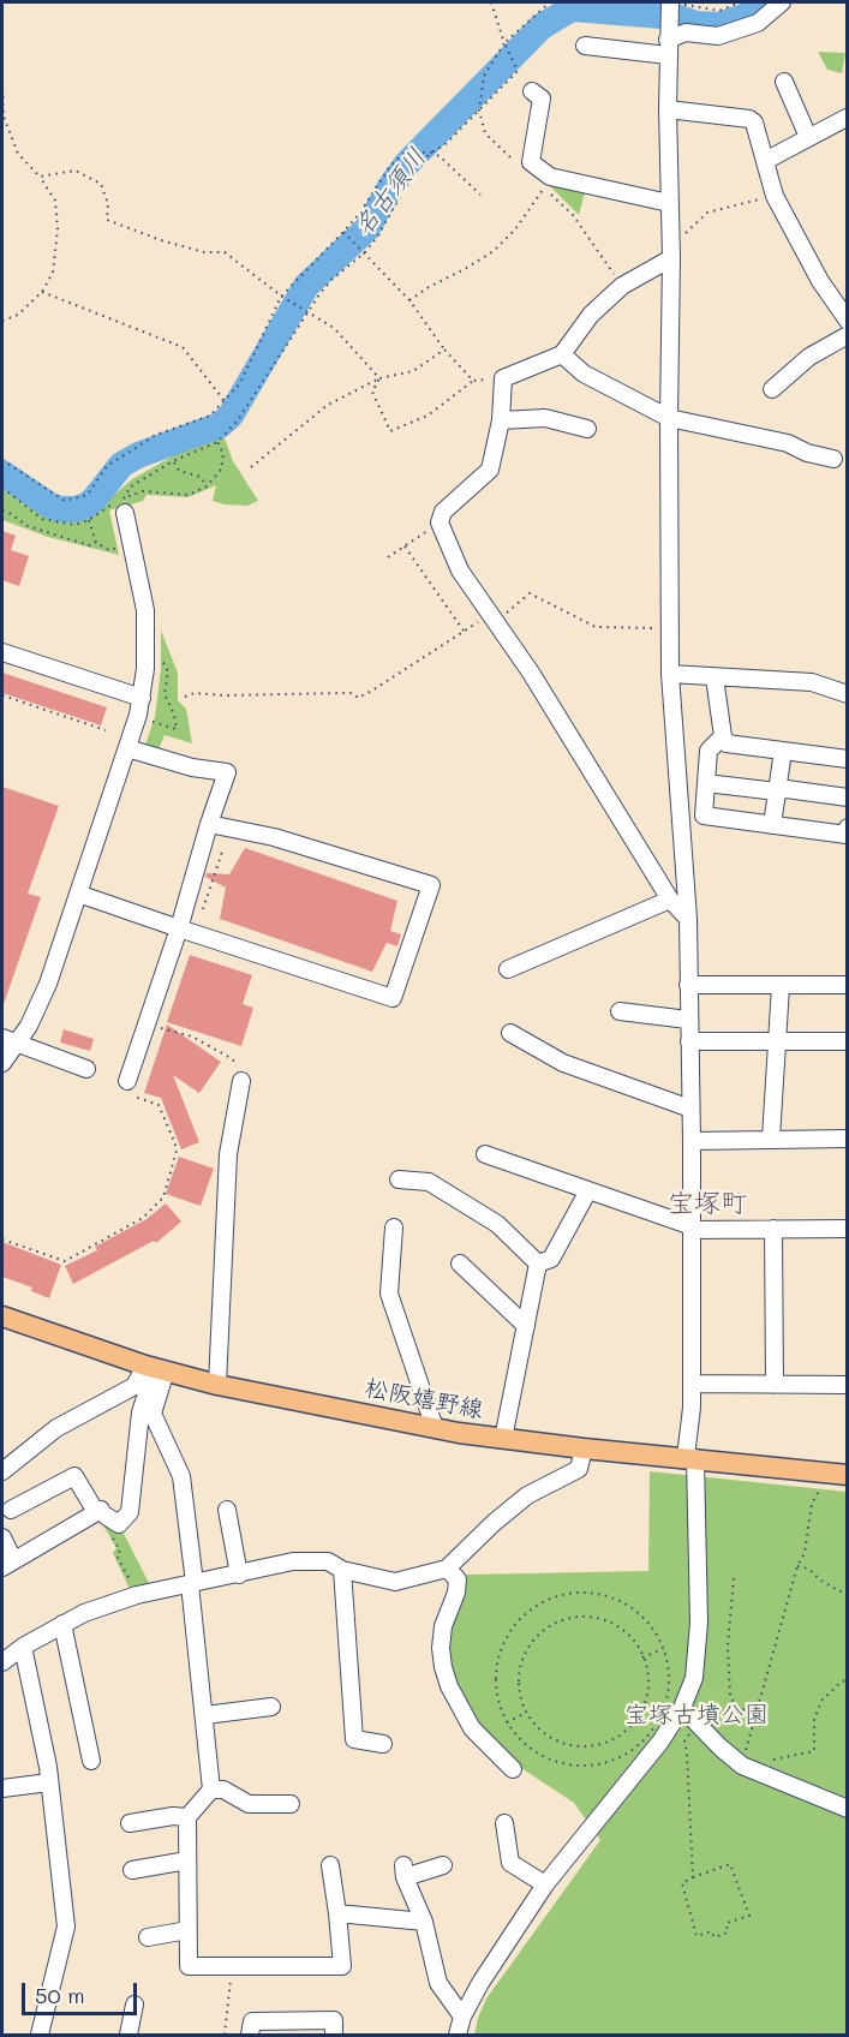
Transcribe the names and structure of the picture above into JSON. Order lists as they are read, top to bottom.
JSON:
{
  "streets": {
    "main road": ["松阪嬉野線"]
  },
  "districts": ["宝塚町"],
  "water": ["名古須川"],
  "parks": ["宝塚古墳公園"],
  "scale_bar": "50 m"
}
